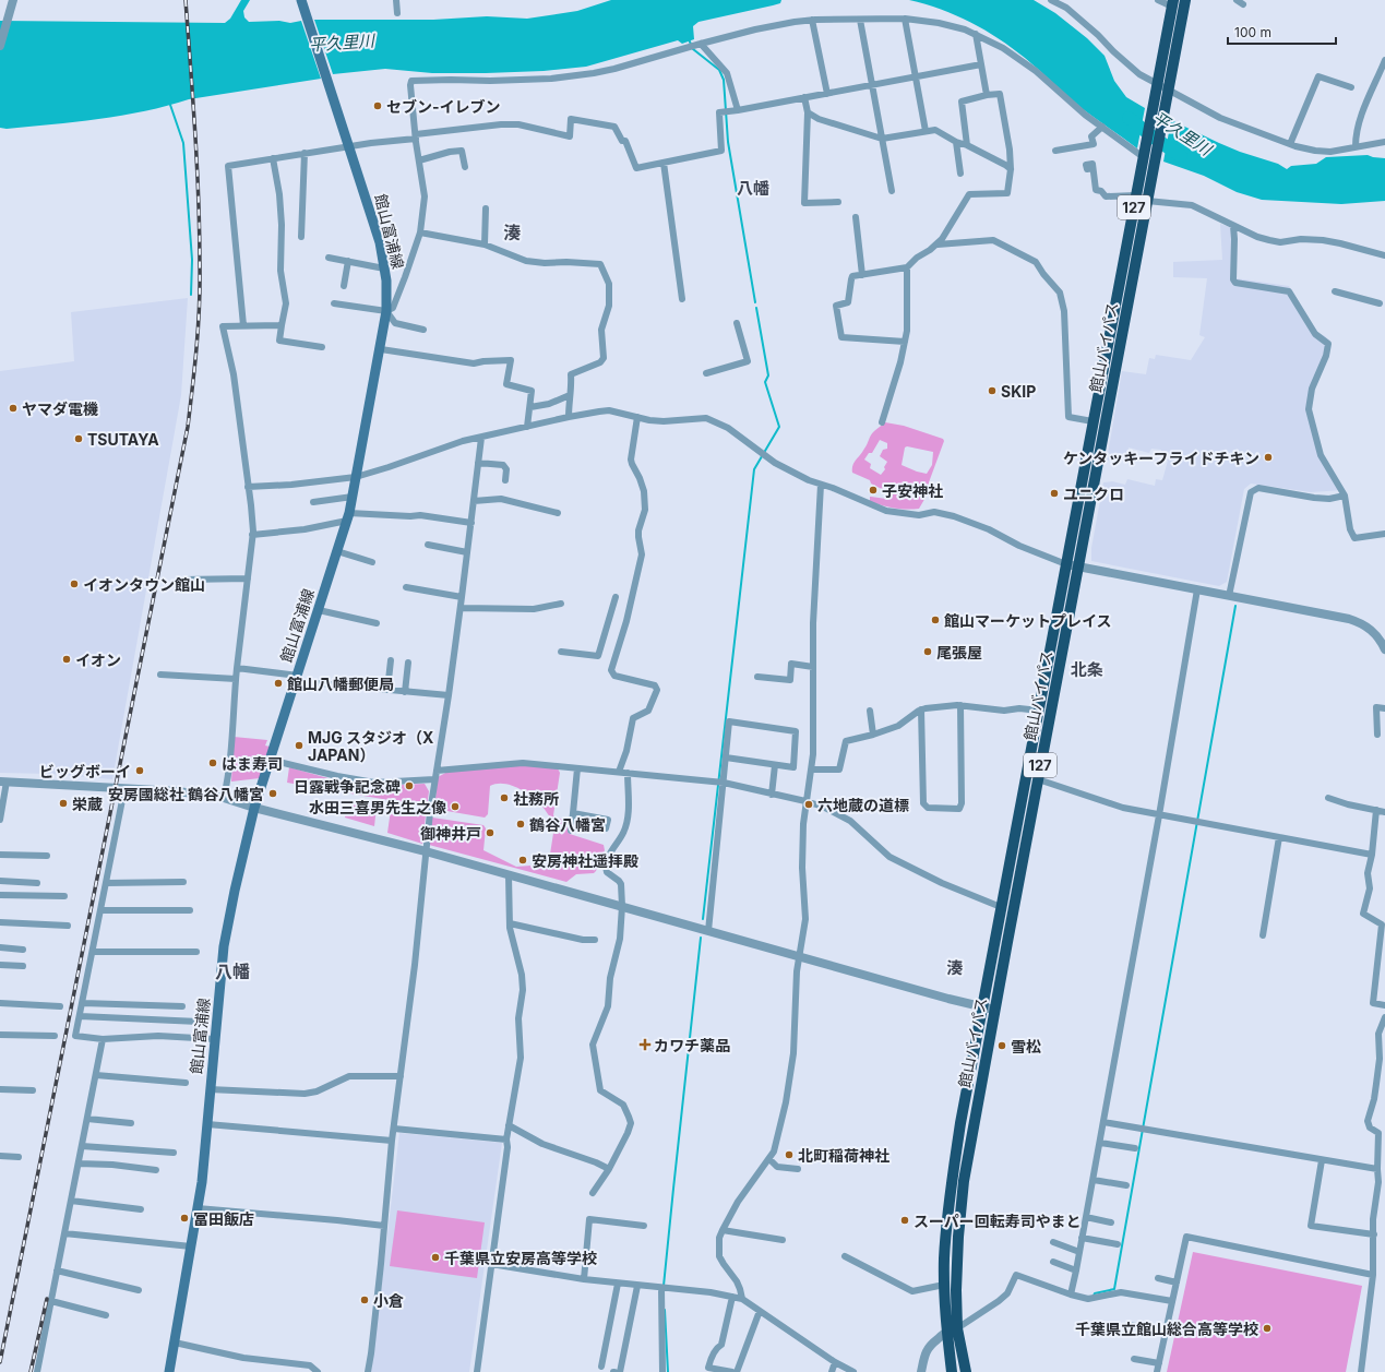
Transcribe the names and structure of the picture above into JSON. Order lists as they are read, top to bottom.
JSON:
{
  "streets": {
    "highway": ["127", "館山バイパス"],
    "main road": ["館山富浦線"]
  },
  "districts": [
    "八幡",
    "湊",
    "北条",
    "湊",
    "八幡"
  ],
  "water": ["平久里川"],
  "places": {
    "other": [
      "セブン-イレブン",
      "SKIP",
      "ヤマダ電機",
      "TSUTAYA",
      "ケンタッキーフライドチキン",
      "子安神社",
      "ユニクロ",
      "イオンタウン館山",
      "館山マーケットプレイス",
      "尾張屋",
      "イオン",
      "館山八幡郵便局",
      "MJG スタジオ（X JAPAN）",
      "はま寿司",
      "ビッグボーイ",
      "日露戰争記念碑",
      "安房國総社 鶴谷八幡宮",
      "社務所",
      "栄蔵",
      "六地蔵の道標",
      "水田三喜男先生之像",
      "鶴谷八幡宮",
      "御神井戸",
      "安房神社遥拝殿",
      "雪松",
      "北町稲荷神社",
      "冨田飯店",
      "スーパー回転寿司やまと",
      "千葉県立安房高等学校",
      "小倉",
      "千葉県立館山総合高等学校"
    ],
    "health": ["カワチ薬品"]
  },
  "scale_bar": "100 m"
}
